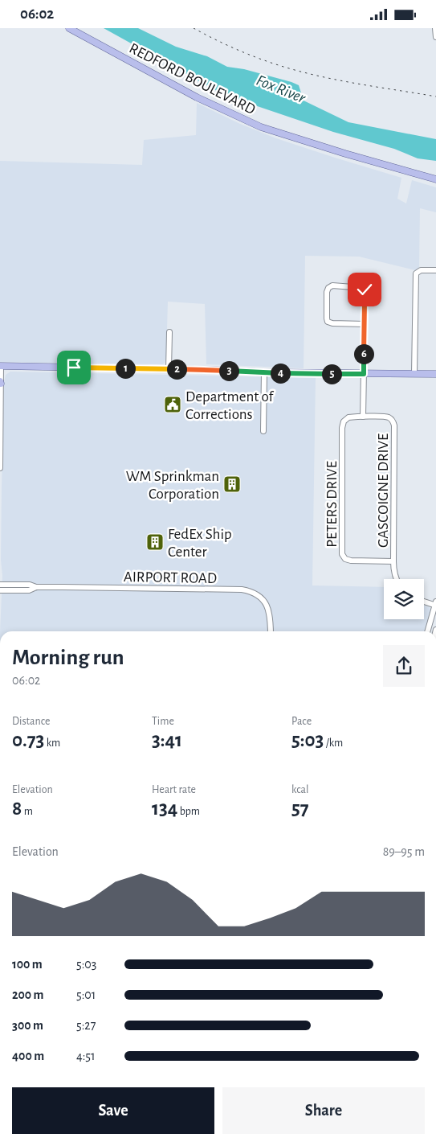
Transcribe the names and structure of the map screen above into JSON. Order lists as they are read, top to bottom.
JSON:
{
  "streets": {
    "main road": ["REDFORD BOULEVARD"],
    "street": ["GASCOIGNE DRIVE", "PETERS DRIVE", "AIRPORT ROAD"]
  },
  "crossings": [
    ["GASCOIGNE DRIVE", "PETERS DRIVE"]
  ],
  "water": ["Fox River"],
  "places": {
    "public building": ["Department of Corrections"],
    "building": ["WM Sprinkman Corporation", "FedEx Ship Center"]
  },
  "page": {
    "status": "06:02",
    "pins": [
      "6",
      "1",
      "2",
      "3",
      "4",
      "5"
    ],
    "heading": ["Morning run", "06:02"],
    "stats": [
      ["Distance", "0.73 km"],
      ["Time", "3:41"],
      ["Pace", "5:03 /km"],
      ["Elevation", "8 m"],
      ["Heart rate", "134 bpm"],
      ["kcal", "57"]
    ],
    "chart": ["Elevation", "89–95 m"],
    "list": [
      {
        "name": "100 m",
        "note": "5:03"
      },
      {
        "name": "200 m",
        "note": "5:01"
      },
      {
        "name": "300 m",
        "note": "5:27"
      },
      {
        "name": "400 m",
        "note": "4:51"
      }
    ],
    "buttons": ["Save", "Share"]
  }
}
